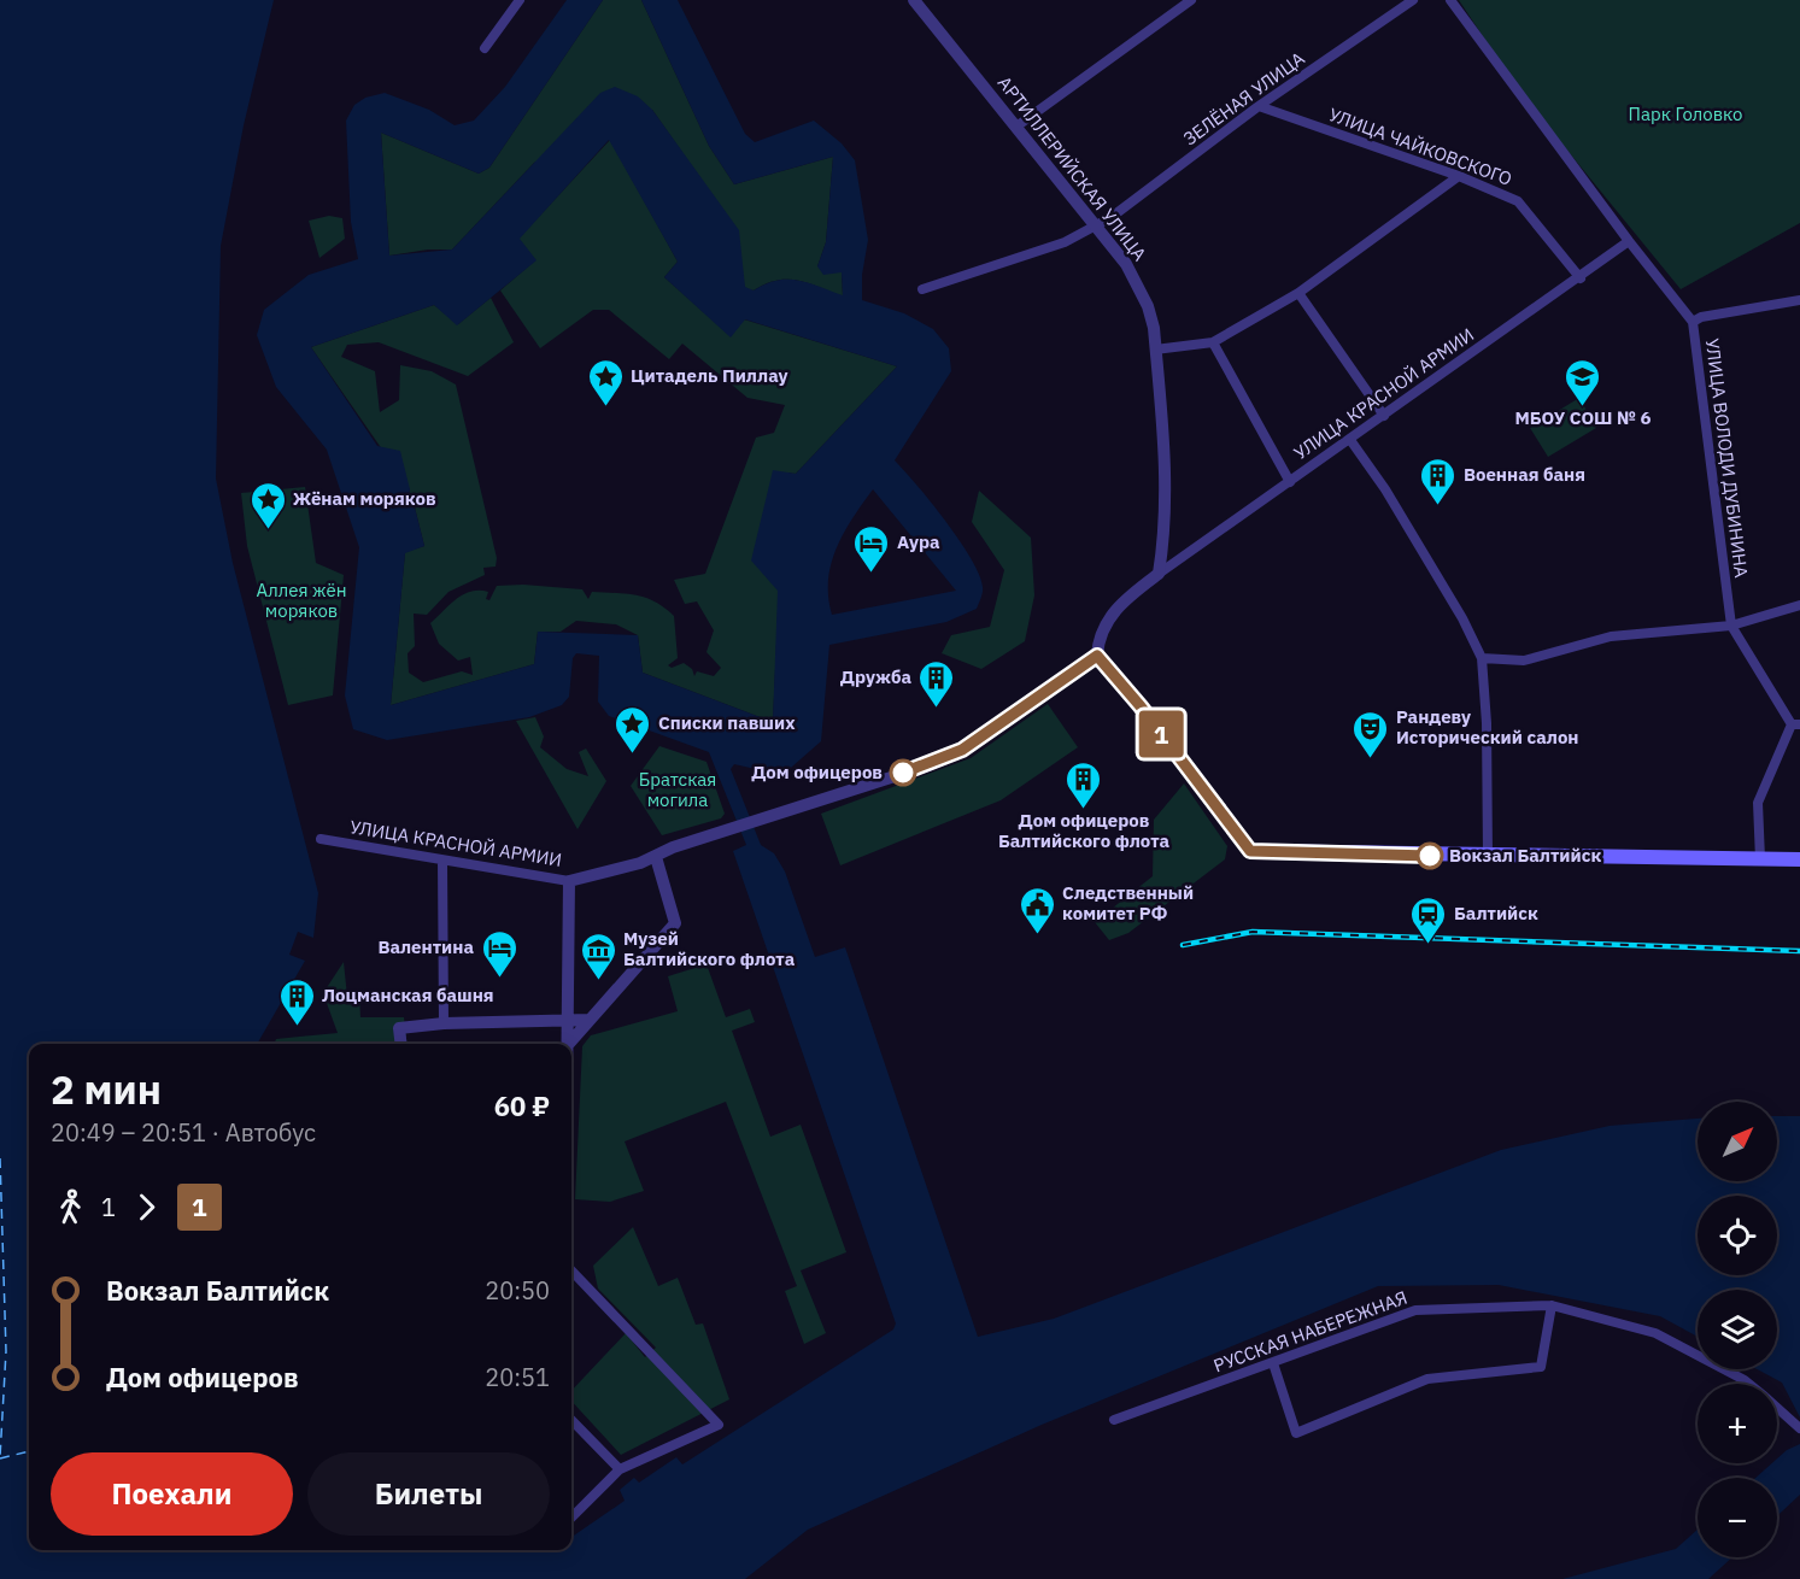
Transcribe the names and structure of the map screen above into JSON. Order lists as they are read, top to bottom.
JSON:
{
  "streets": {
    "street": [
      "ЗЕЛЁНАЯ УЛИЦА",
      "УЛИЦА ЧАЙКОВСКОГО",
      "АРТИЛЛЕРИЙСКАЯ УЛИЦА",
      "УЛИЦА КРАСНОЙ АРМИИ",
      "УЛИЦА ВОЛОДИ ДУБИНИНА",
      "РУССКАЯ НАБЕРЕЖНАЯ"
    ]
  },
  "crossings": [
    ["ЗЕЛЁНАЯ УЛИЦА", "УЛИЦА ЧАЙКОВСКОГО"],
    ["ЗЕЛЁНАЯ УЛИЦА", "АРТИЛЛЕРИЙСКАЯ УЛИЦА"],
    ["УЛИЦА ЧАЙКОВСКОГО", "УЛИЦА КРАСНОЙ АРМИИ"],
    ["АРТИЛЛЕРИЙСКАЯ УЛИЦА", "УЛИЦА КРАСНОЙ АРМИИ"],
    ["УЛИЦА КРАСНОЙ АРМИИ", "УЛИЦА ВОЛОДИ ДУБИНИНА"]
  ],
  "parks": ["Парк Головко", "Аллея жён моряков", "Братская могила"],
  "places": {
    "place": ["Цитадель Пиллау", "Жёнам моряков", "Списки павших"],
    "school or university": ["МБОУ СОШ № 6"],
    "building": [
      "Военная баня",
      "Дружба",
      "Дом офицеров Балтийского флота",
      "Лоцманская башня"
    ],
    "hotel": ["Аура", "Валентина"],
    "theatre": ["Рандеву Исторический салон"],
    "other": ["Дом офицеров", "Вокзал Балтийск"],
    "public building": ["Следственный комитет РФ"],
    "station": ["Балтийск"],
    "museum": ["Музей Балтийского флота"]
  },
  "lines": ["bus line 1"],
  "north": "top right",
  "page": {
    "on_map": "1",
    "heading": ["2 мин", "20:49 – 20:51 · Автобус", "60 ₽"],
    "map_buttons": ["+", "−"],
    "legs": ["1", "1"],
    "list": [
      {
        "name": "Вокзал Балтийск",
        "value": "20:50"
      },
      {
        "name": "Дом офицеров",
        "value": "20:51"
      }
    ],
    "buttons": ["Поехали", "Билеты"]
  }
}
